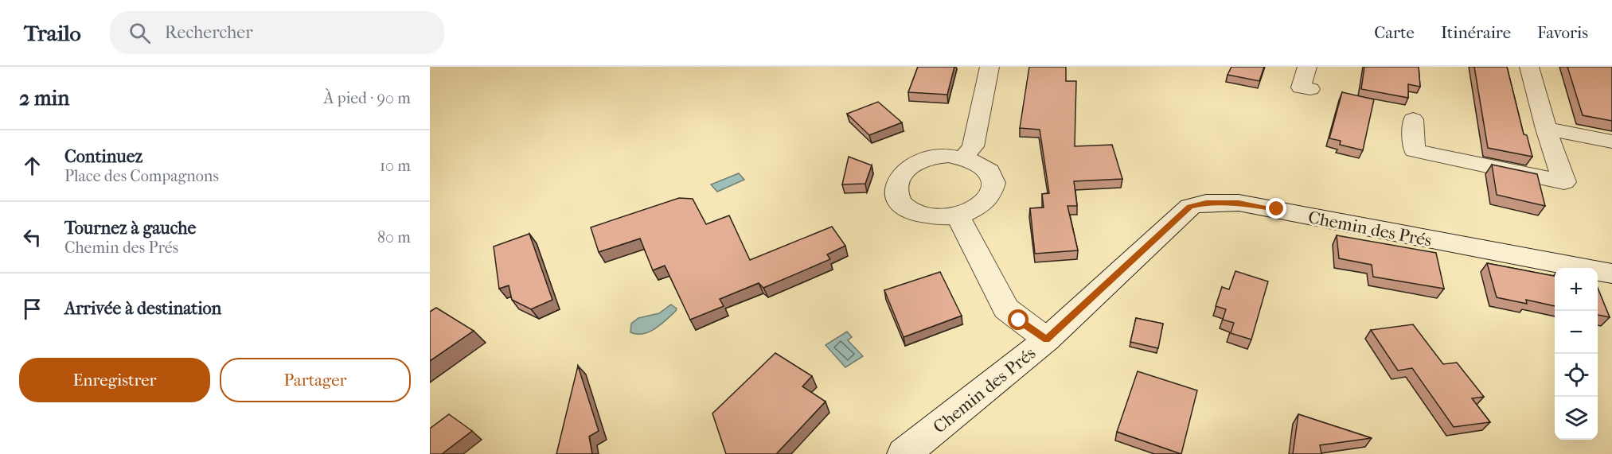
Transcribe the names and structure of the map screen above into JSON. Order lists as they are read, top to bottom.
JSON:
{
  "streets": {
    "street": ["Chemin des Prés"]
  },
  "page": {
    "header": "Trailo",
    "search": "Rechercher",
    "nav": ["Carte", "Itinéraire", "Favoris"],
    "heading": ["2 min", "À pied · 90 m"],
    "list": [
      ["Continuez", "Place des Compagnons", "10 m"],
      ["Tournez à gauche", "Chemin des Prés", "80 m"],
      "Arrivée à destination"
    ],
    "map_buttons": ["+", "−"],
    "buttons": ["Enregistrer", "Partager"]
  }
}
